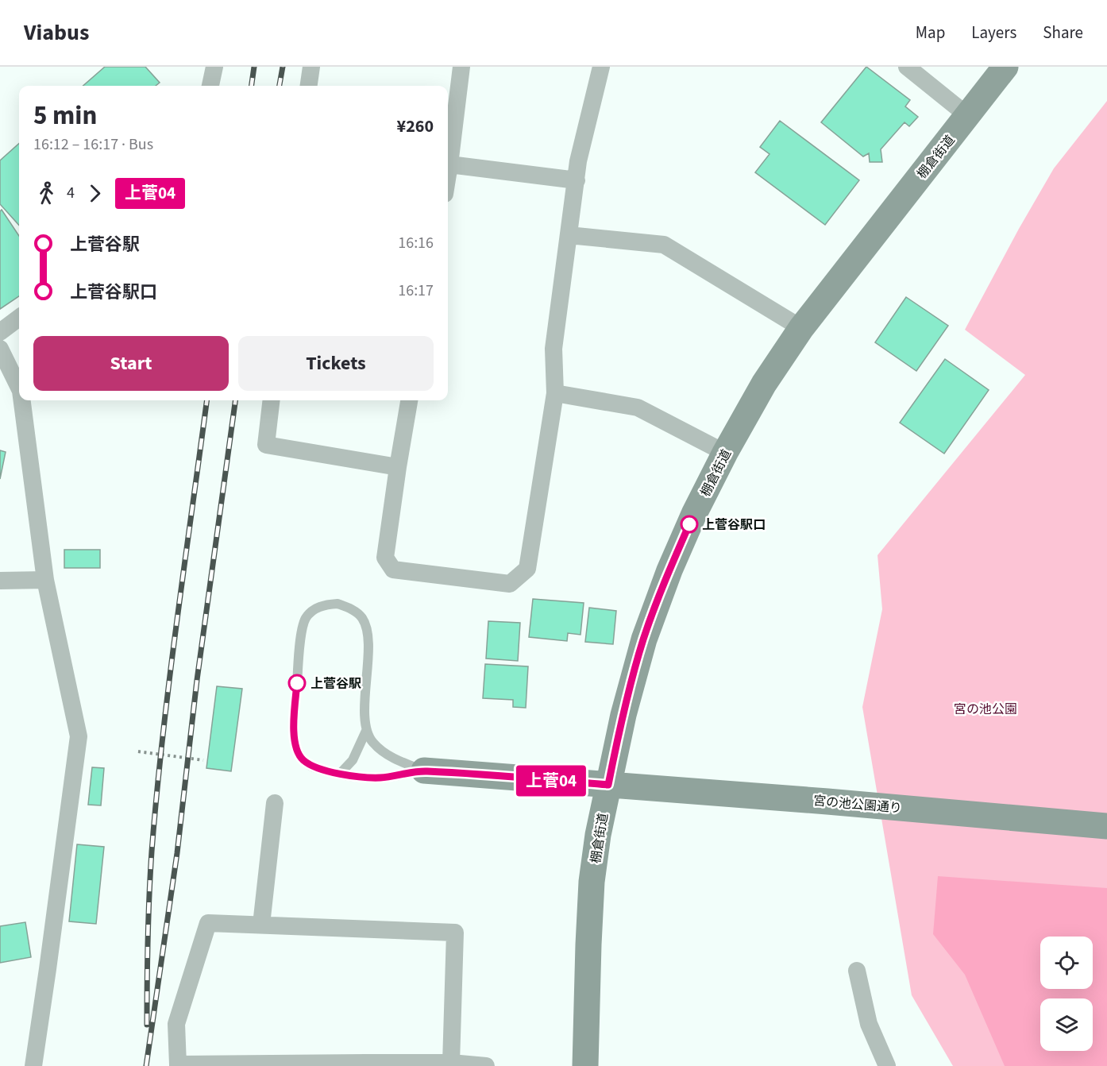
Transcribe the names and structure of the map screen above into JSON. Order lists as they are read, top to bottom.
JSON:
{
  "streets": {
    "main road": ["棚倉街道", "宮の池公園通り"]
  },
  "crossings": [
    ["棚倉街道", "宮の池公園通り"]
  ],
  "parks": ["宮の池公園"],
  "places": ["上菅谷駅口", "上菅谷駅"],
  "lines": ["bus line 上菅04"],
  "page": {
    "header": "Viabus",
    "nav": ["Map", "Layers", "Share"],
    "on_map": "上菅04",
    "heading": ["5 min", "16:12 – 16:17 · Bus", "¥260"],
    "legs": ["4", "上菅04"],
    "list": [
      {
        "name": "上菅谷駅",
        "value": "16:16"
      },
      {
        "name": "上菅谷駅口",
        "value": "16:17"
      }
    ],
    "buttons": ["Start", "Tickets"]
  }
}
